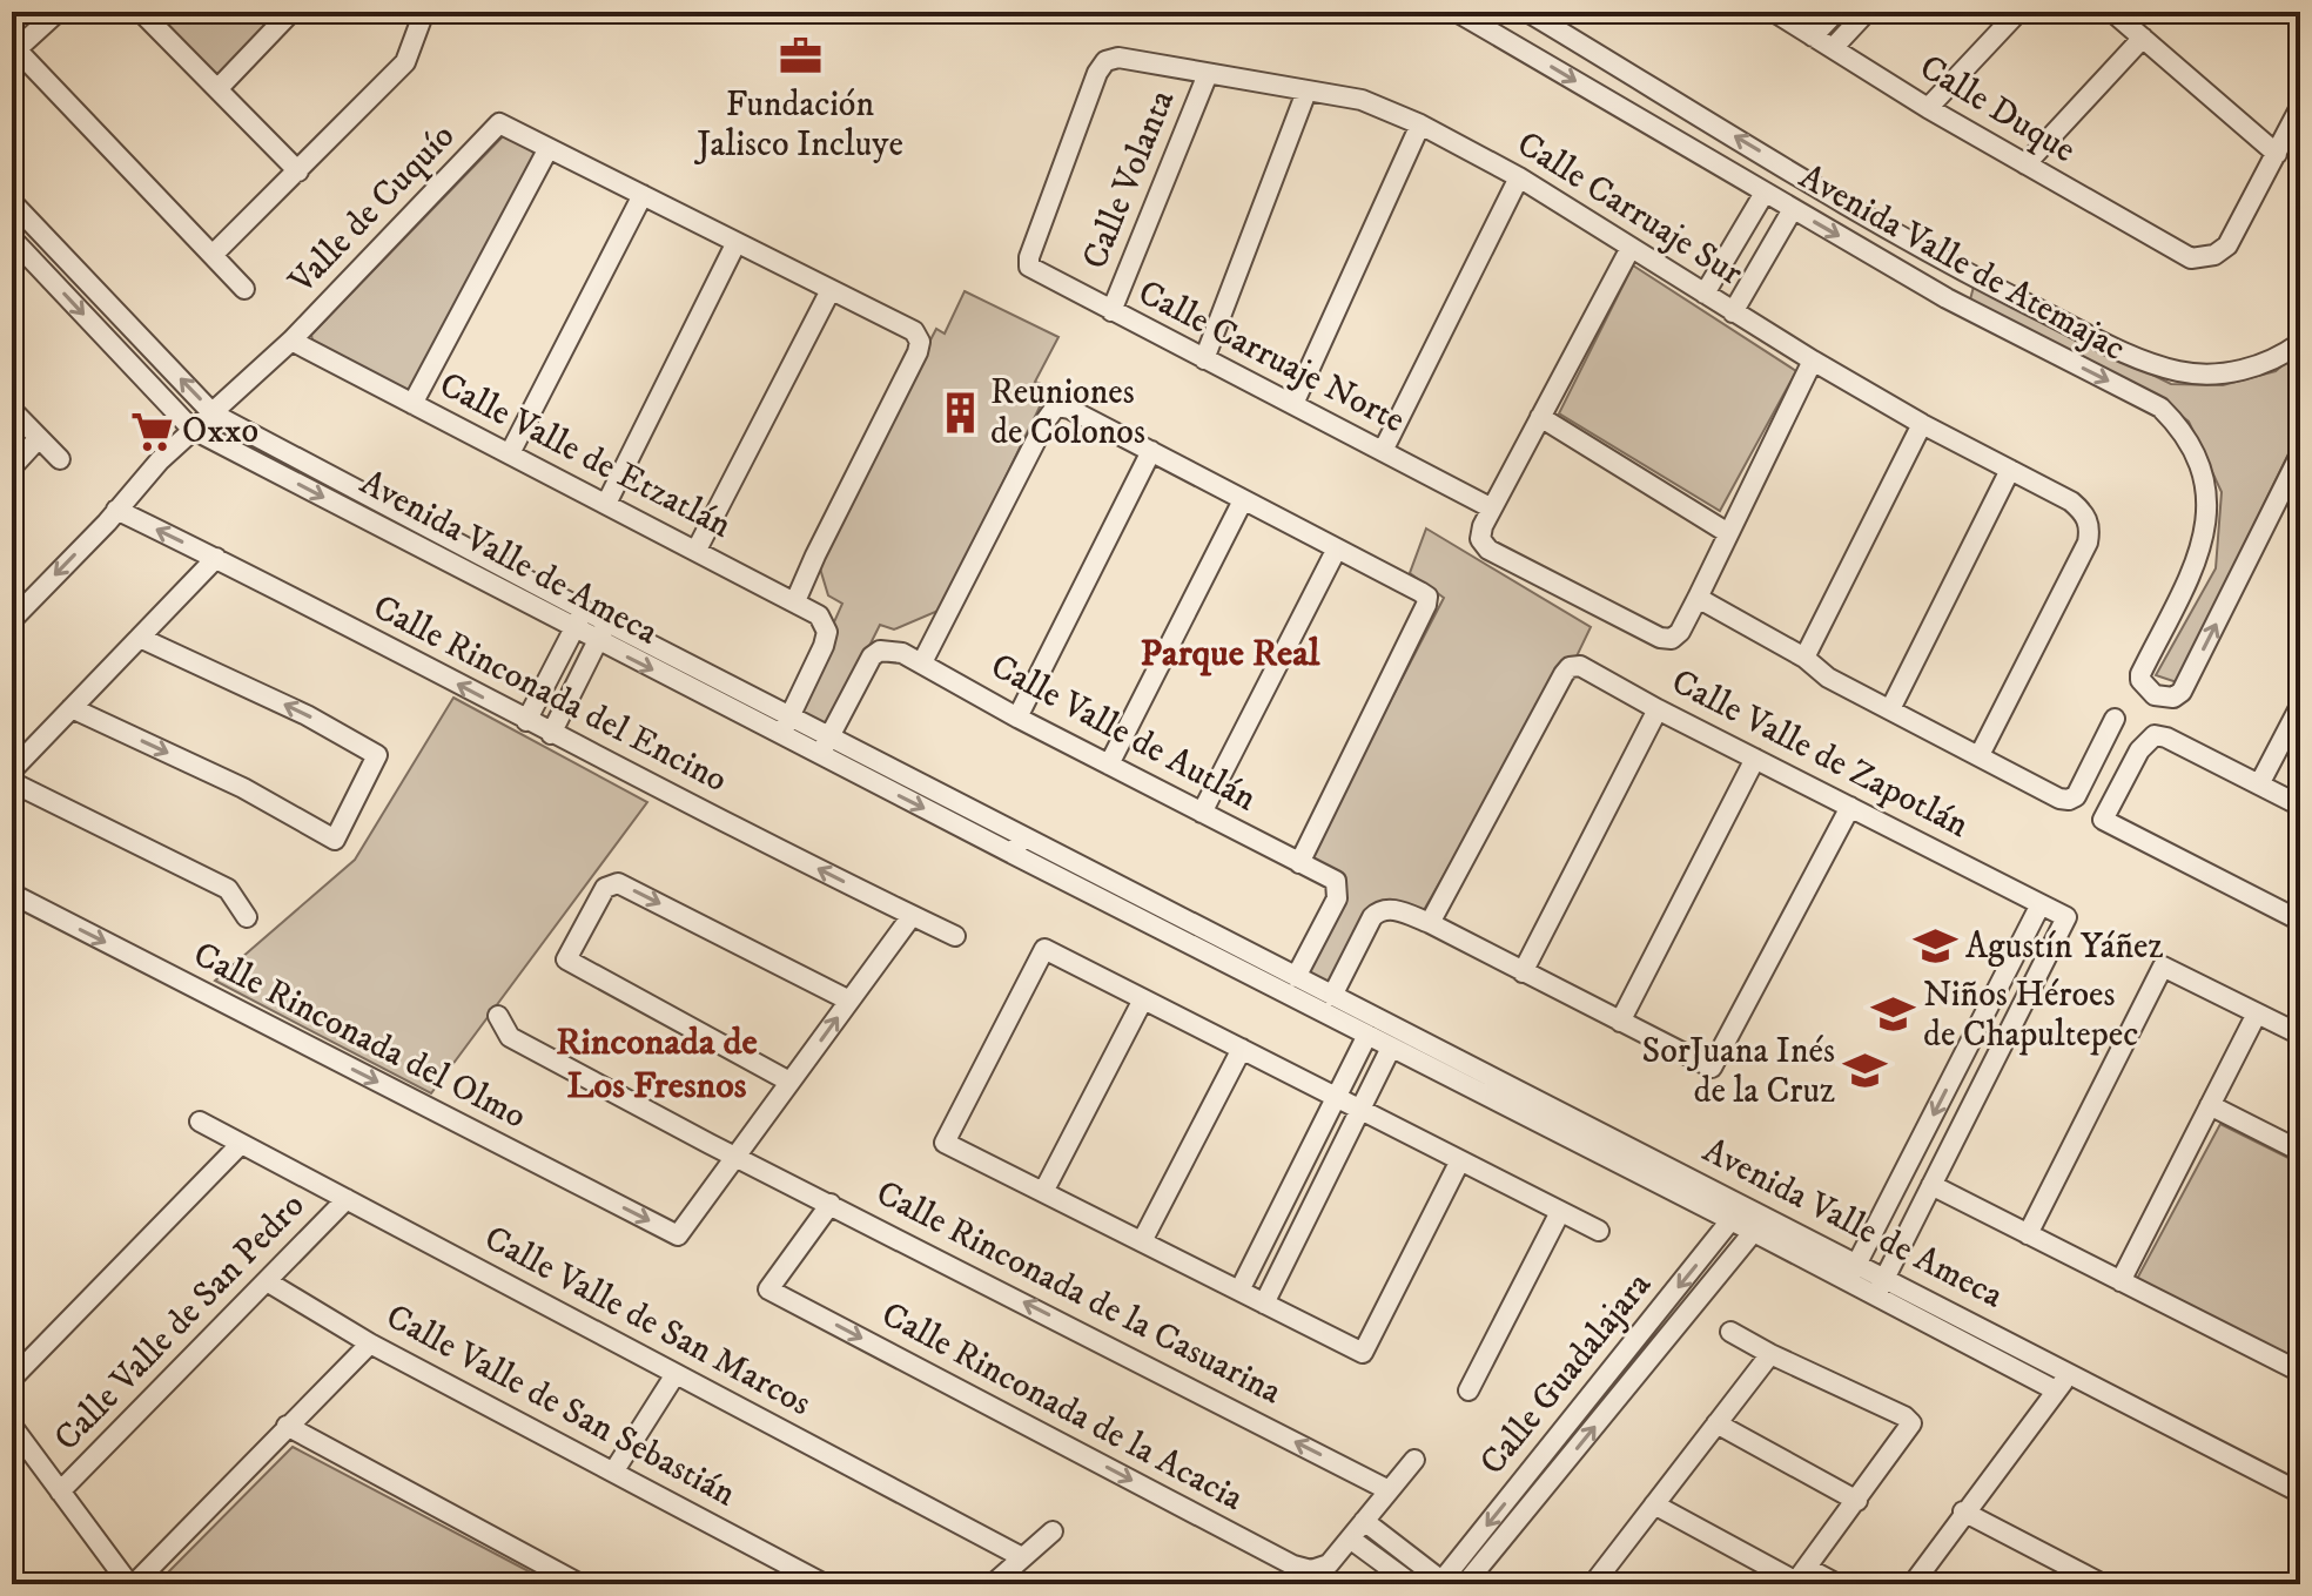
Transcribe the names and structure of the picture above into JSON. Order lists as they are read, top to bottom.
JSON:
{
  "streets": {
    "street": [
      "Calle Duque",
      "Calle Volanta",
      "Valle de Cuquío",
      "Calle Carruaje Sur",
      "Avenida Valle de Atemajac",
      "Calle Carruaje Norte",
      "Calle Valle de Etzatlán",
      "Avenida Valle de Ameca",
      "Calle Rinconada del Encino",
      "Calle Valle de Autlán",
      "Calle Valle de Zapotlán",
      "Calle Rinconada del Olmo",
      "Calle Rinconada de la Casuarina",
      "Calle Valle de San Marcos",
      "Calle Valle de San Pedro",
      "Calle Guadalajara",
      "Calle Valle de San Sebastián",
      "Calle Rinconada de la Acacia"
    ]
  },
  "crossings": [
    ["Calle Volanta", "Calle Carruaje Sur"],
    ["Calle Volanta", "Calle Carruaje Norte"],
    ["Valle de Cuquío", "Calle Valle de Etzatlán"],
    ["Valle de Cuquío", "Avenida Valle de Ameca"],
    ["Valle de Cuquío", "Calle Rinconada del Encino"],
    ["Calle Carruaje Sur", "Calle Carruaje Norte"],
    ["Calle Valle de Etzatlán", "Avenida Valle de Ameca"],
    ["Avenida Valle de Ameca", "Calle Valle de Autlán"],
    ["Avenida Valle de Ameca", "Calle Guadalajara"],
    ["Calle Rinconada del Olmo", "Calle Rinconada de la Casuarina"],
    ["Calle Rinconada de la Casuarina", "Calle Rinconada de la Acacia"],
    ["Calle Valle de San Marcos", "Calle Valle de San Pedro"],
    ["Calle Valle de San Pedro", "Calle Valle de San Sebastián"]
  ],
  "one_way": ["Calle Rinconada del Encino", "Calle Rinconada del Olmo", "Calle Rinconada de la Acacia"],
  "districts": ["Parque Real", "Rinconada de Los Fresnos"],
  "places": {
    "office": ["Fundación Jalisco Incluye"],
    "building": ["Reuniones de Colonos"],
    "supermarket": ["Oxxo"],
    "school or university": ["Agustín Yáñez", "Niños Héroes de Chapultepec", "SorJuana Inés de la Cruz"]
  }
}
